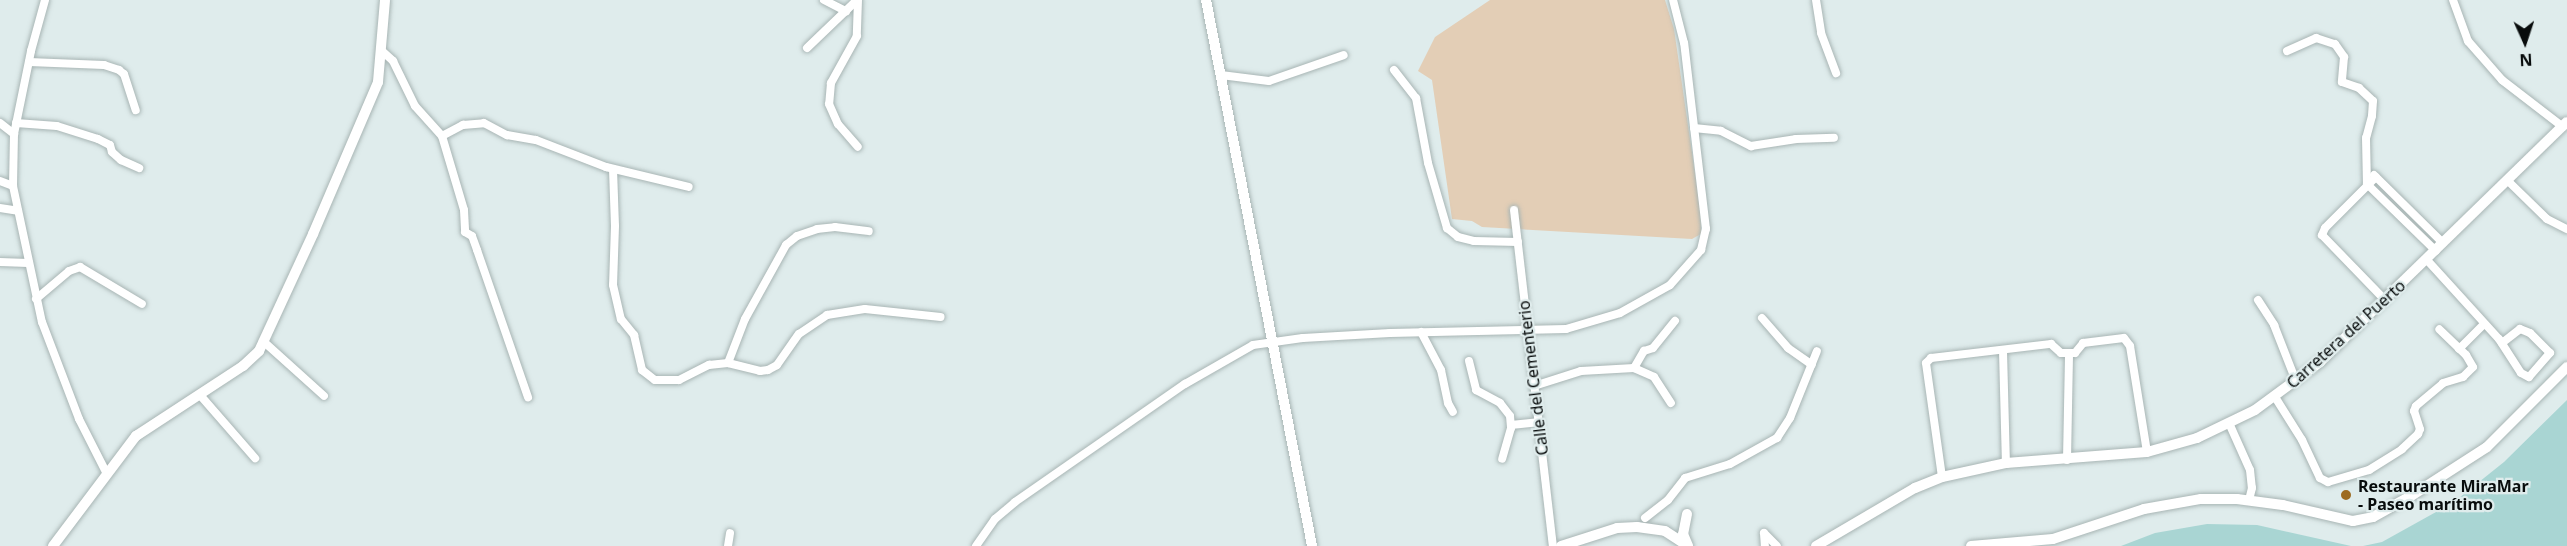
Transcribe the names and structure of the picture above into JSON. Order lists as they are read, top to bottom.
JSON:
{
  "streets": {
    "main road": ["Carretera del Puerto"],
    "street": ["Calle del Cementerio"]
  },
  "places": ["Restaurante MiraMar - Paseo marítimo"],
  "north": "bottom"
}
